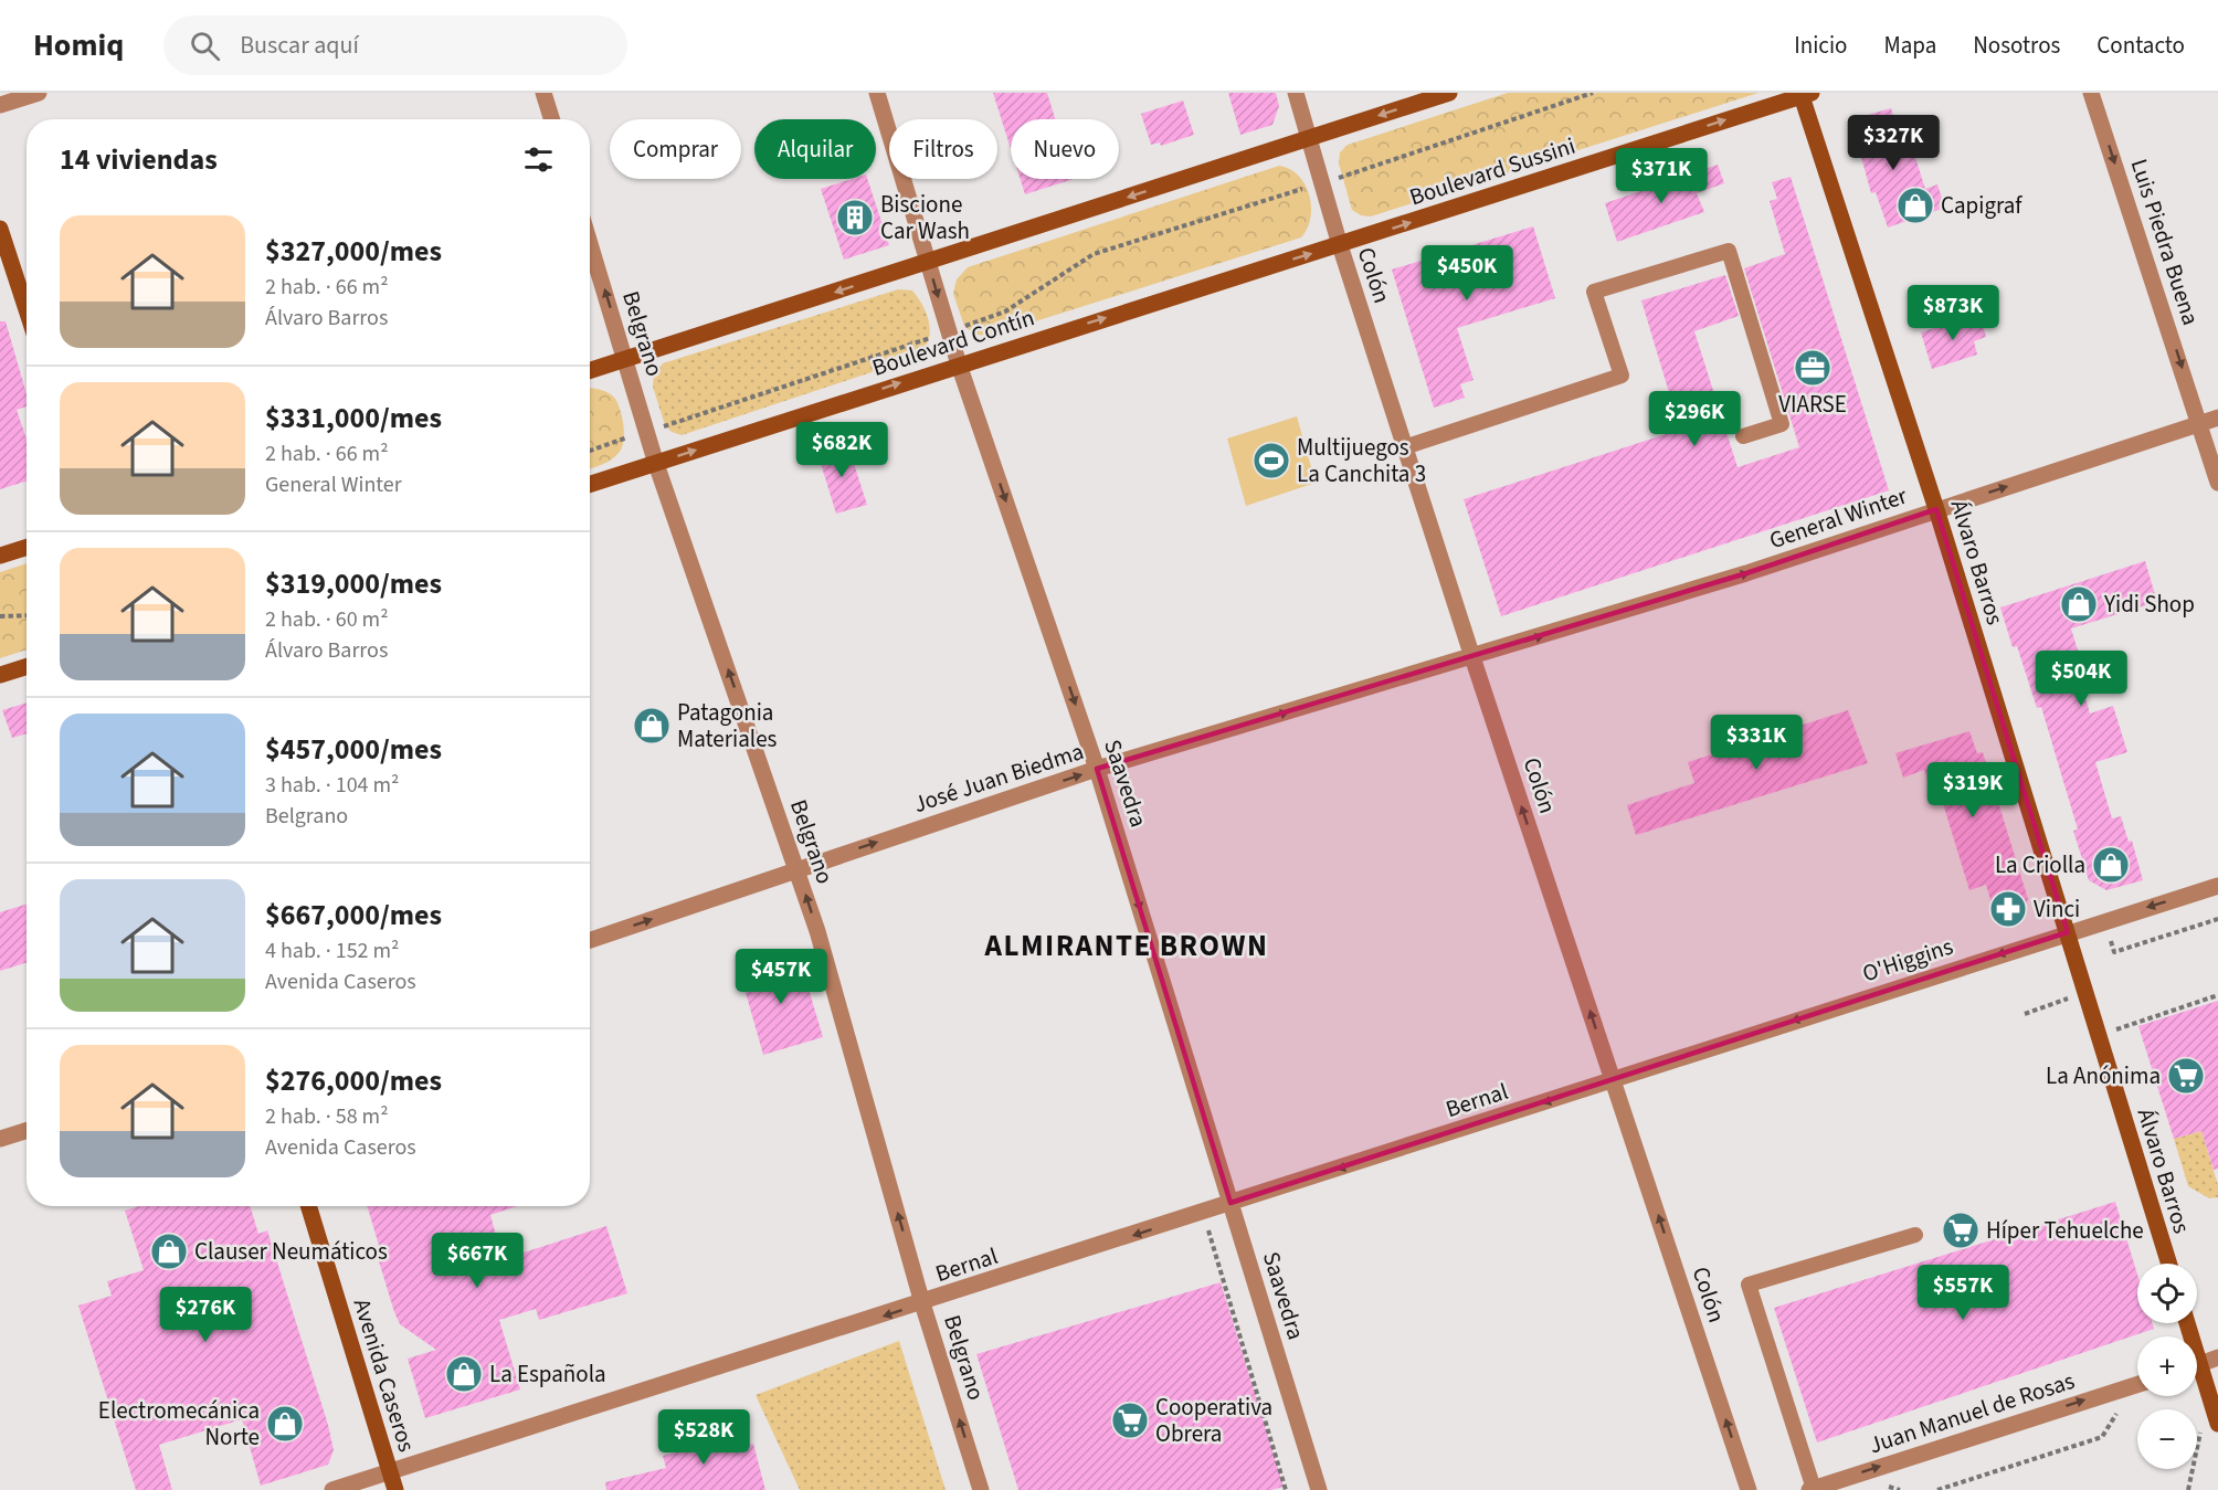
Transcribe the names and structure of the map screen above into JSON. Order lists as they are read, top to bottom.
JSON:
{
  "streets": {
    "main road": [
      "Boulevard Sussini",
      "Boulevard Contín",
      "Álvaro Barros",
      "Avenida Caseros"
    ],
    "street": [
      "Luis Piedra Buena",
      "Colón",
      "Belgrano",
      "General Winter",
      "José Juan Biedma",
      "Saavedra",
      "O'Higgins",
      "Bernal",
      "Juan Manuel de Rosas"
    ]
  },
  "crossings": [
    ["Boulevard Sussini", "Colón"],
    ["Boulevard Sussini", "Boulevard Contín"],
    ["Boulevard Sussini", "Álvaro Barros"],
    ["Luis Piedra Buena", "General Winter"],
    ["Colón", "Boulevard Contín"],
    ["Colón", "General Winter"],
    ["Colón", "José Juan Biedma"],
    ["Colón", "O'Higgins"],
    ["Colón", "Bernal"],
    ["Belgrano", "Boulevard Contín"],
    ["Belgrano", "José Juan Biedma"],
    ["Belgrano", "Bernal"],
    ["Boulevard Contín", "Saavedra"],
    ["General Winter", "Álvaro Barros"],
    ["General Winter", "José Juan Biedma"],
    ["Álvaro Barros", "O'Higgins"],
    ["José Juan Biedma", "Saavedra"],
    ["Saavedra", "Bernal"],
    ["O'Higgins", "Bernal"],
    ["Bernal", "Avenida Caseros"]
  ],
  "one_way": [
    "Luis Piedra Buena",
    "Colón",
    "Belgrano",
    "General Winter",
    "José Juan Biedma",
    "Saavedra",
    "O'Higgins",
    "Bernal",
    "Juan Manuel de Rosas"
  ],
  "districts": ["ALMIRANTE BROWN"],
  "places": {
    "shop": [
      "Capigraf",
      "Yidi Shop",
      "Patagonia Materiales",
      "La Criolla",
      "Clauser Neumáticos",
      "La Española",
      "Electromecánica Norte"
    ],
    "building": ["Biscione Car Wash"],
    "office": ["VIARSE"],
    "sports": ["Multijuegos La Canchita 3"],
    "pharmacy": ["Vinci"],
    "supermarket": ["La Anónima", "Híper Tehuelche", "Cooperativa Obrera"]
  },
  "page": {
    "header": "Homiq",
    "search": "Buscar aquí",
    "nav": [
      "Inicio",
      "Mapa",
      "Nosotros",
      "Contacto"
    ],
    "price": [
      "$327K",
      "$371K",
      "$450K",
      "$873K",
      "$296K",
      "$682K",
      "$504K",
      "$331K",
      "$319K",
      "$457K",
      "$667K",
      "$557K",
      "$276K",
      "$528K"
    ],
    "chip": [
      "Comprar",
      "Alquilar",
      "Filtros",
      "Nuevo"
    ],
    "heading": "14 viviendas",
    "list": [
      {
        "name": "$327,000/mes",
        "note": "2 hab. · 66 m² · Álvaro Barros"
      },
      {
        "name": "$331,000/mes",
        "note": "2 hab. · 66 m² · General Winter"
      },
      {
        "name": "$319,000/mes",
        "note": "2 hab. · 60 m² · Álvaro Barros"
      },
      {
        "name": "$457,000/mes",
        "note": "3 hab. · 104 m² · Belgrano"
      },
      {
        "name": "$667,000/mes",
        "note": "4 hab. · 152 m² · Avenida Caseros"
      },
      {
        "name": "$276,000/mes",
        "note": "2 hab. · 58 m² · Avenida Caseros"
      }
    ],
    "map_buttons": ["+", "−"]
  }
}
